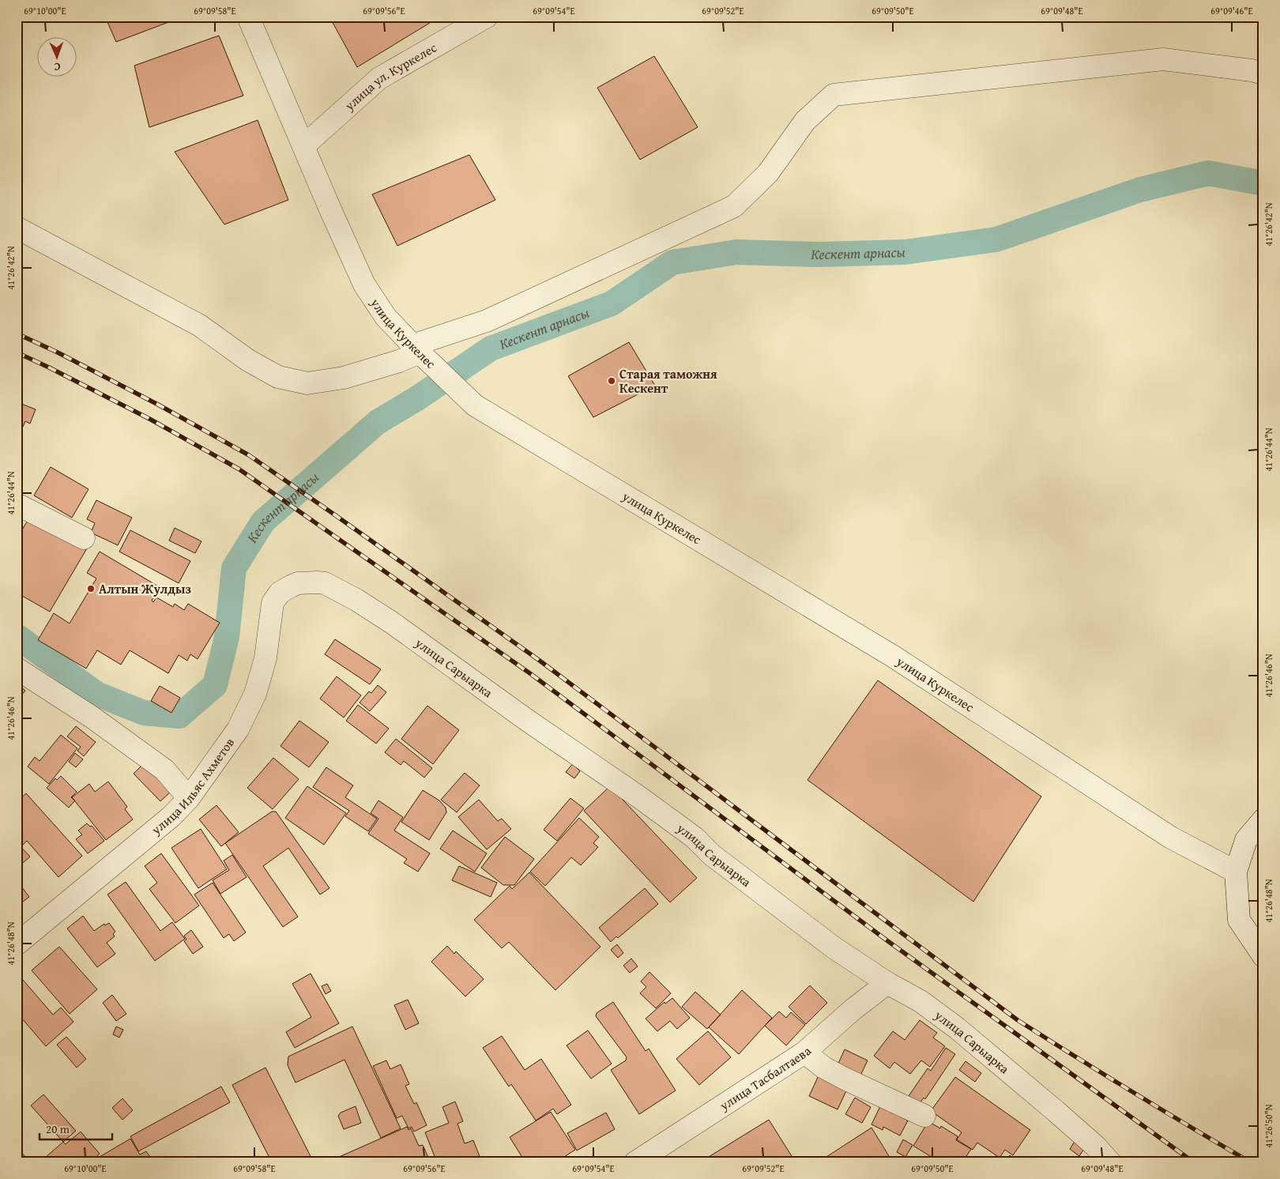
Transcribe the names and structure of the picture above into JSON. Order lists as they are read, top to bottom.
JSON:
{
  "streets": {
    "street": [
      "улица ул. Куркелес",
      "улица Куркелес",
      "улица Сарыарка",
      "улица Ильяс Ахметов",
      "улица Тасбалтаева"
    ]
  },
  "crossings": [
    ["улица ул. Куркелес", "улица Куркелес"],
    ["улица Сарыарка", "улица Ильяс Ахметов"],
    ["улица Сарыарка", "улица Тасбалтаева"]
  ],
  "water": ["Кескент арнасы"],
  "places": ["Старая таможня Кескент", "Алтын Жулдыз"],
  "scale_bar": "20 m",
  "north": "bottom",
  "coordinates": [
    "69°10'00\"E",
    "69°09'58\"E",
    "69°09'56\"E",
    "69°09'54\"E",
    "69°09'52\"E",
    "69°09'50\"E",
    "69°09'48\"E",
    "69°09'46\"E",
    "41°26'42\"N",
    "41°26'44\"N",
    "41°26'46\"N",
    "41°26'48\"N",
    "41°26'50\"N"
  ]
}
